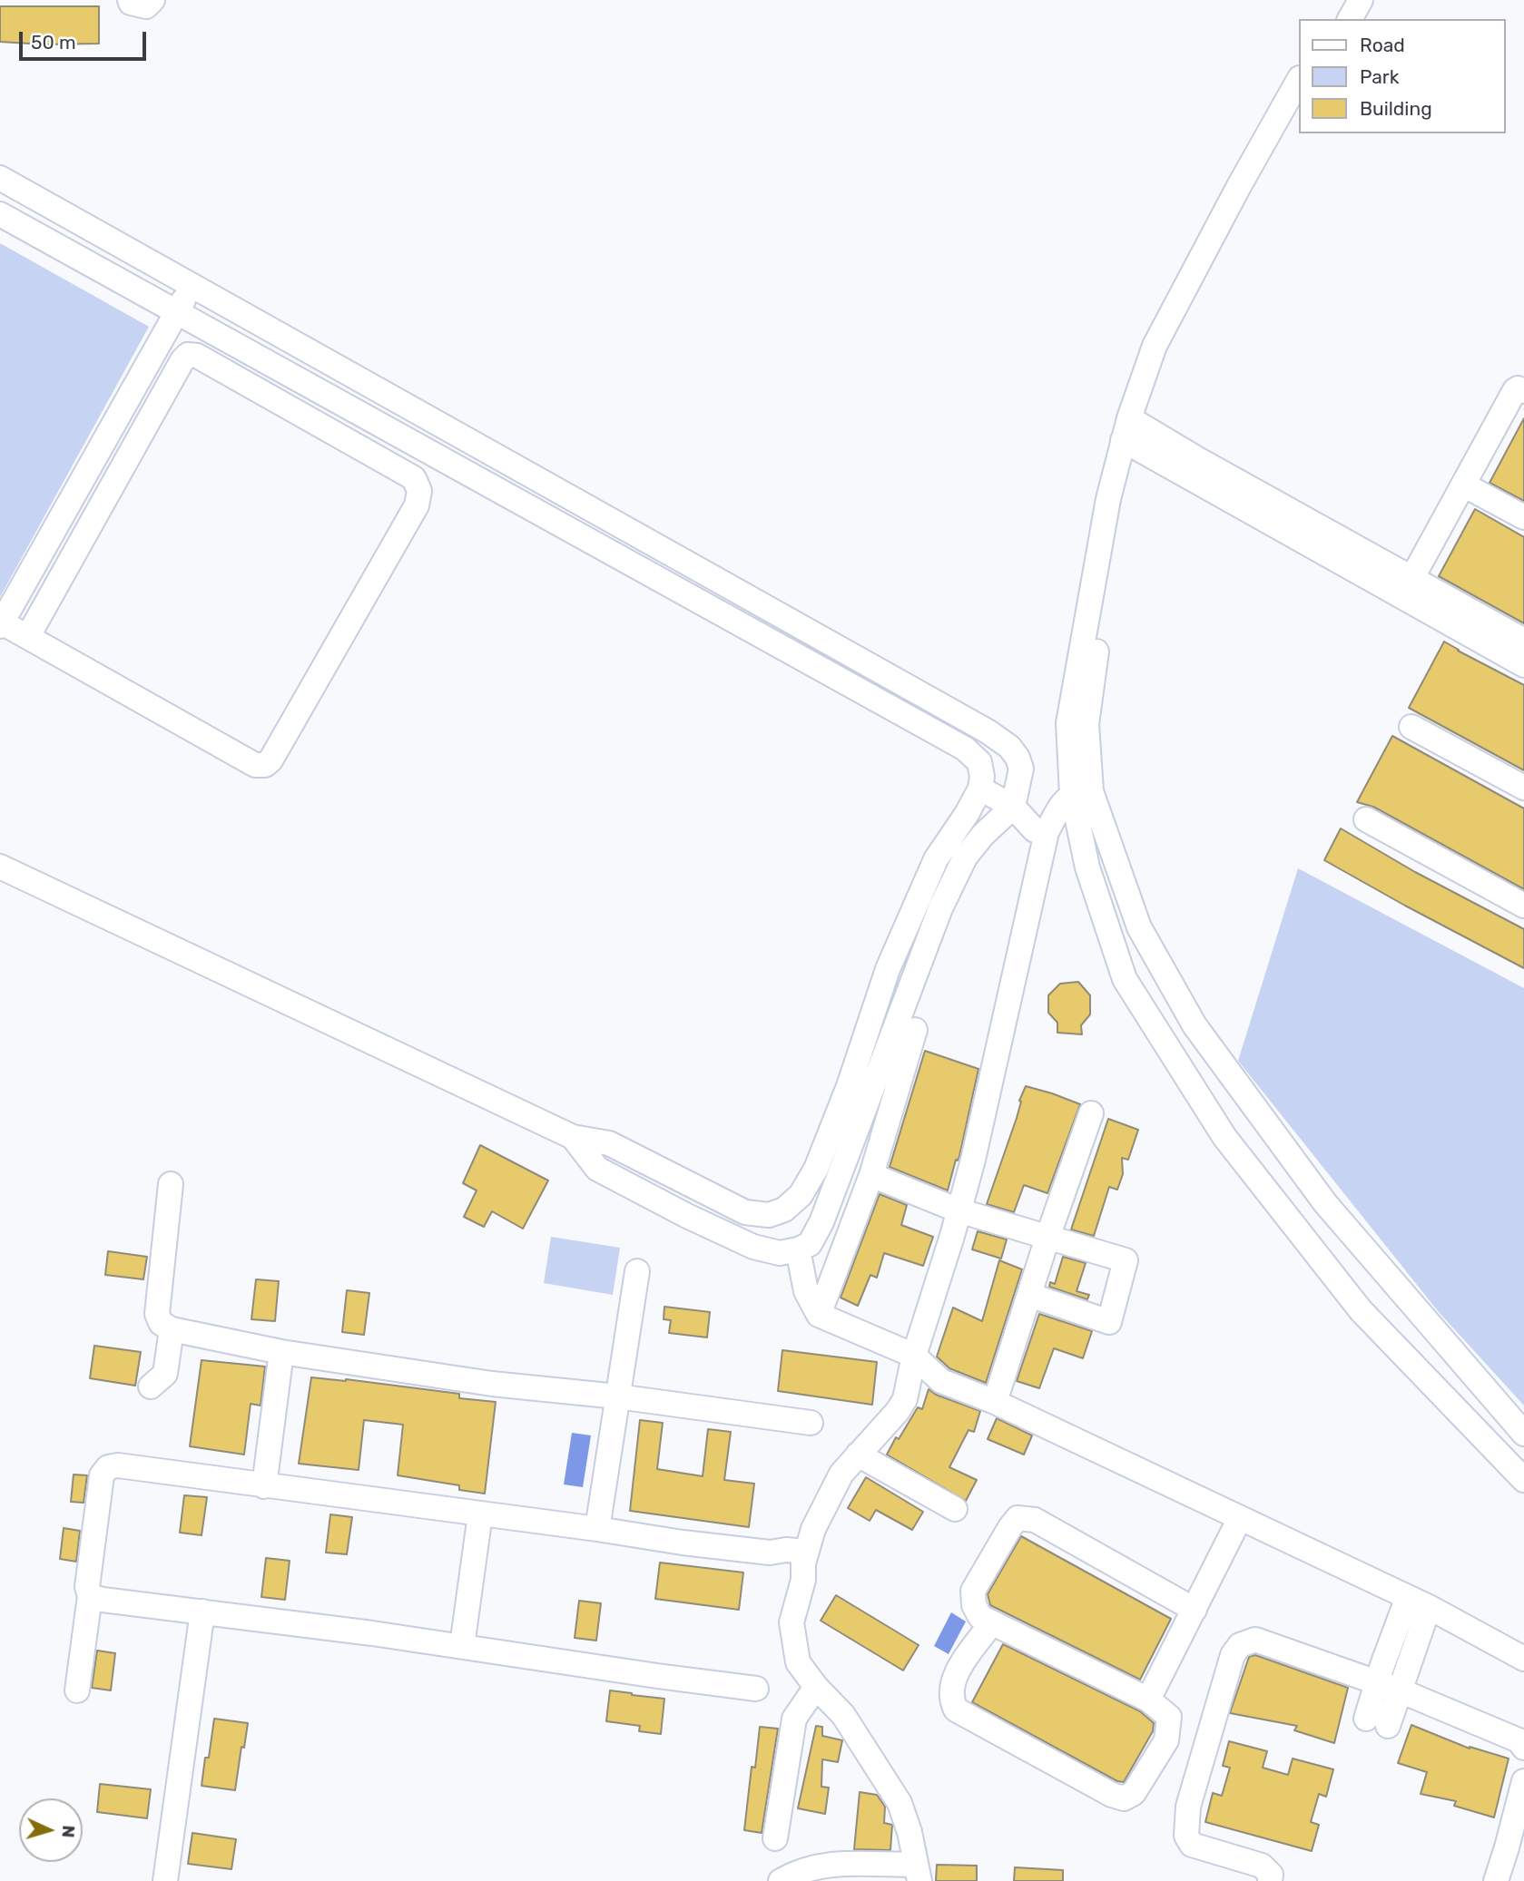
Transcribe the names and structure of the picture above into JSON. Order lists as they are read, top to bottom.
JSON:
{
  "legend": ["Road", "Park", "Building"],
  "scale_bar": "50 m",
  "north": "right"
}
